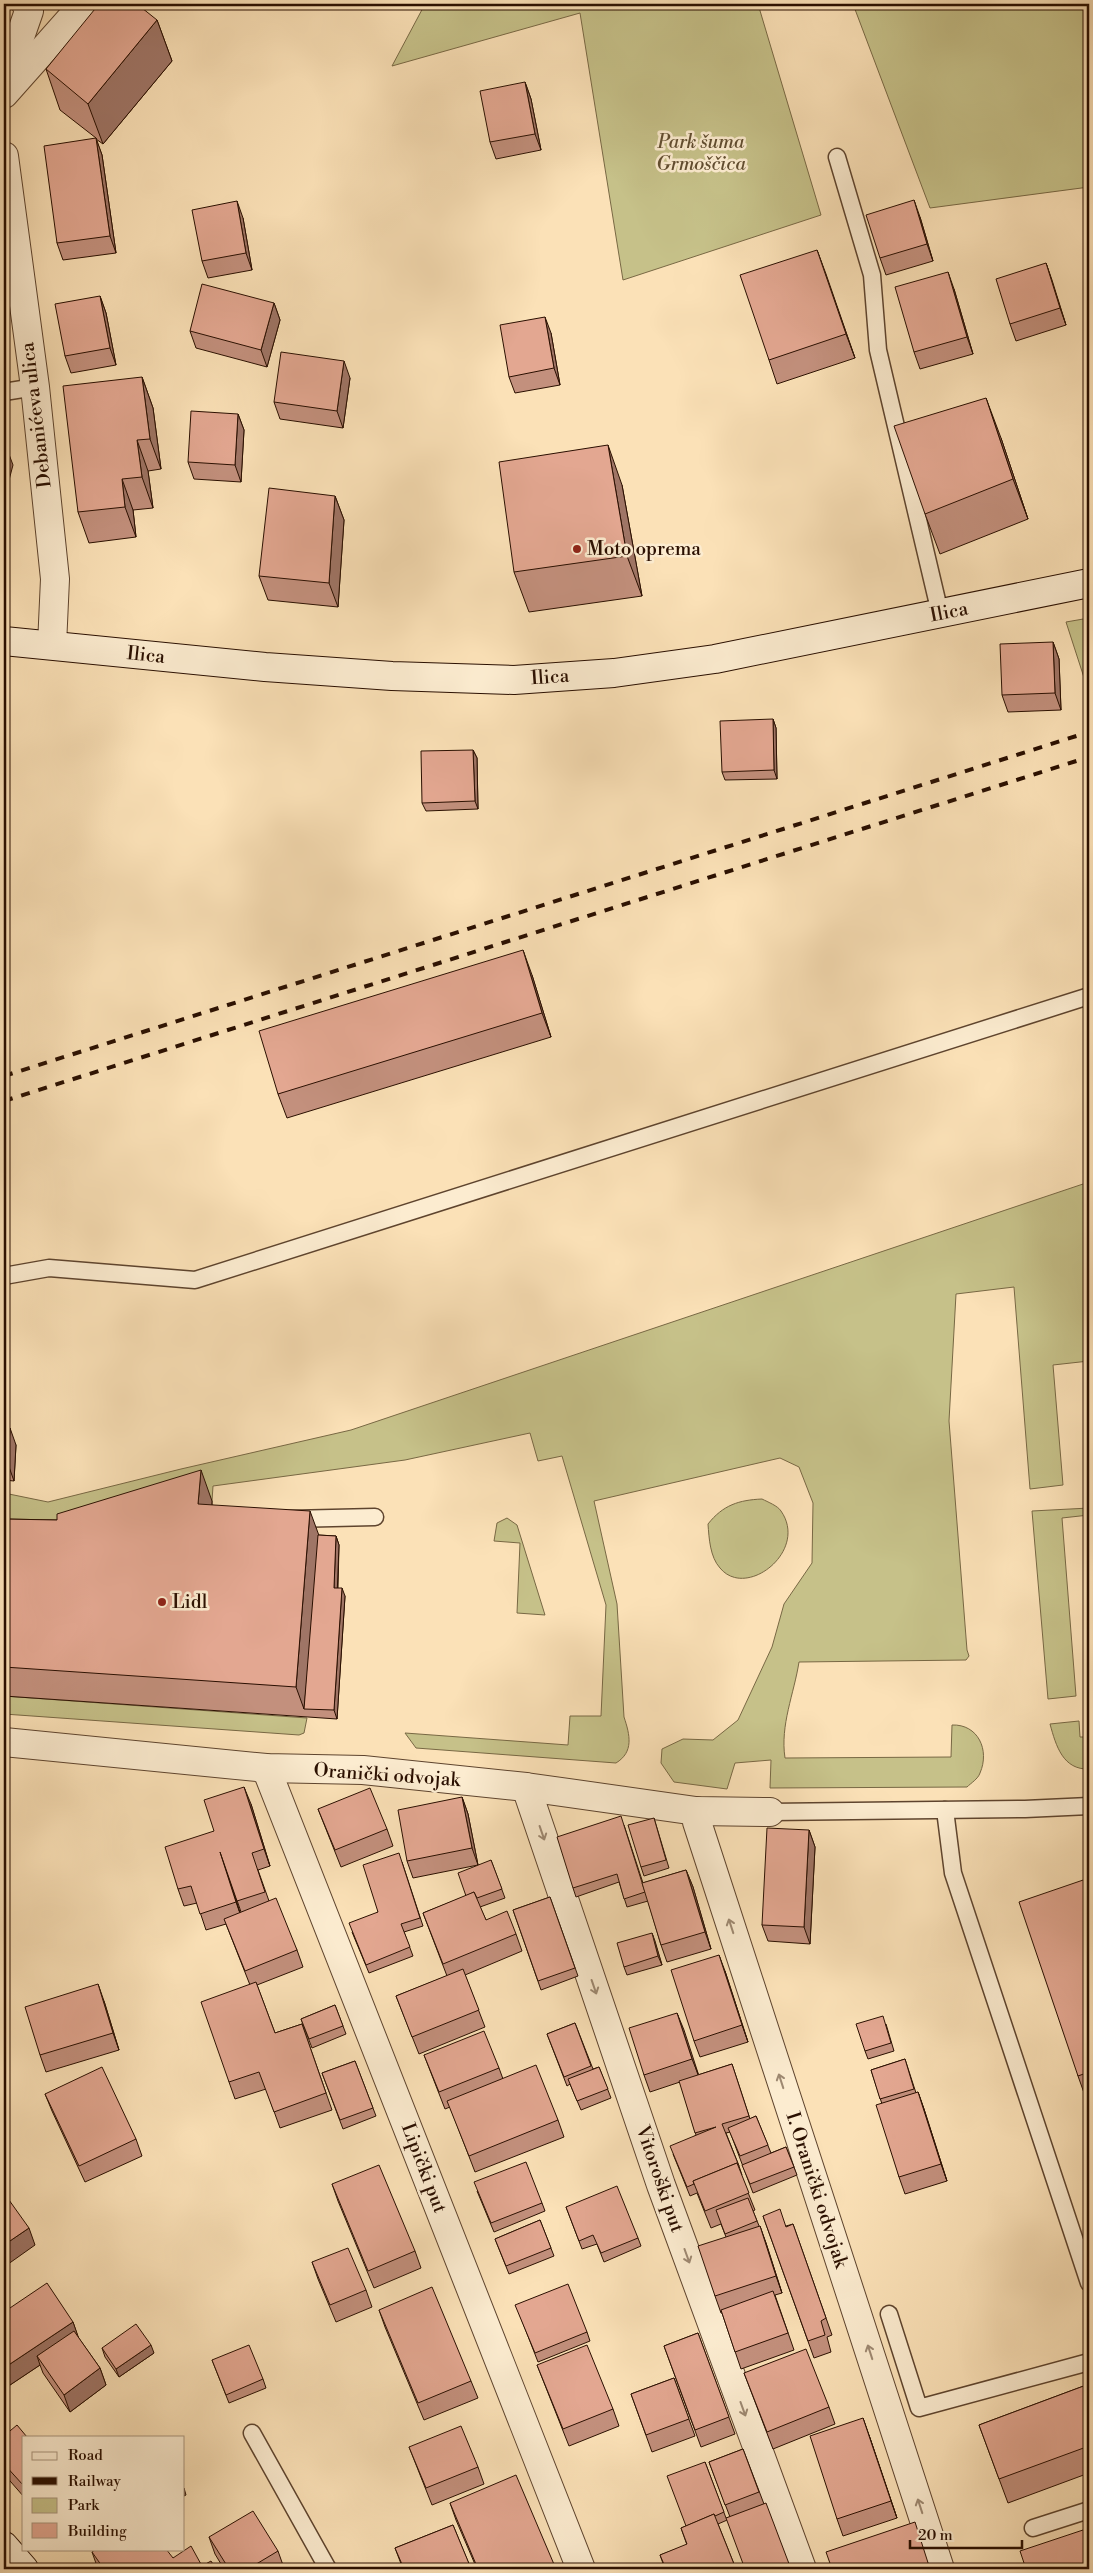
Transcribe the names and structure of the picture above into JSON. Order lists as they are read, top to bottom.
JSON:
{
  "streets": {
    "street": [
      "Debanićeva ulica",
      "Ilica",
      "Oranički odvojak",
      "Lipički put",
      "Vitoroški put",
      "I. Oranički odvojak"
    ]
  },
  "crossings": [
    ["Debanićeva ulica", "Ilica"],
    ["Oranički odvojak", "Lipički put"],
    ["Oranički odvojak", "Vitoroški put"],
    ["Oranički odvojak", "I. Oranički odvojak"]
  ],
  "one_way": ["Vitoroški put", "I. Oranički odvojak"],
  "parks": ["Park šuma Grmoščica"],
  "places": ["Moto oprema", "Lidl"],
  "legend": [
    "Road",
    "Railway",
    "Park",
    "Building"
  ],
  "scale_bar": "20 m"
}
